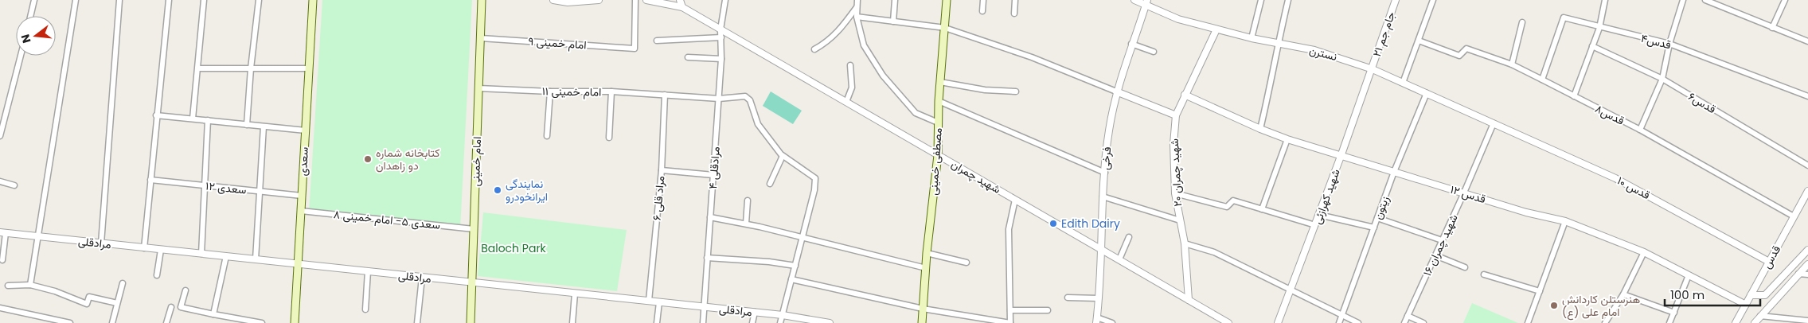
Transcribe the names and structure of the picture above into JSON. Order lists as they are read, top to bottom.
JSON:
{
  "streets": {
    "main road": ["سعدی", "امام خمینی", "مصطفی خمینی"],
    "street": [
      "جام جم ۲۱",
      "قدس۴",
      "امام خمینی ۹",
      "نسترن",
      "امام خمینی ۱۱",
      "قدس۶",
      "قدس۸",
      "فرخی",
      "مرادقلی ۴",
      "شهید چمران ۲۰",
      "شهید چمران",
      "سعدی ۱۲",
      "قدس ۱۰",
      "قدس ۱۲",
      "شهید کهرازئی",
      "مراد قلی ۶",
      "زیتون",
      "سعدی ۵- امام خمینی ۸",
      "مرادقلی",
      "شهید چمران ۱۶",
      "قدس"
    ]
  },
  "crossings": [
    ["جام جم ۲۱", "نسترن"],
    ["جام جم ۲۱", "شهید کهرازئی"],
    ["قدس۴", "قدس۸"],
    ["امام خمینی ۹", "امام خمینی"],
    ["نسترن", "فرخی"],
    ["نسترن", "شهید چمران ۲۰"],
    ["نسترن", "قدس ۱۰"],
    ["نسترن", "شهید کهرازئی"],
    ["نسترن", "زیتون"],
    ["نسترن", "شهید چمران ۱۶"],
    ["امام خمینی ۱۱", "امام خمینی"],
    ["امام خمینی ۱۱", "مرادقلی ۴"],
    ["امام خمینی ۱۱", "مراد قلی ۶"],
    ["قدس۸", "قدس"],
    ["فرخی", "شهید چمران"],
    ["سعدی", "سعدی ۱۲"],
    ["سعدی", "سعدی ۵- امام خمینی ۸"],
    ["سعدی", "مرادقلی"],
    ["امام خمینی", "سعدی ۵- امام خمینی ۸"],
    ["امام خمینی", "مرادقلی"],
    ["مصطفی خمینی", "شهید چمران"],
    ["مرادقلی ۴", "شهید چمران"],
    ["مرادقلی ۴", "مرادقلی"],
    ["شهید چمران ۲۰", "شهید چمران"],
    ["شهید چمران ۲۰", "قدس ۱۲"],
    ["قدس ۱۰", "شهید چمران ۱۶"],
    ["قدس ۱۰", "قدس"],
    ["قدس ۱۲", "شهید کهرازئی"],
    ["قدس ۱۲", "زیتون"],
    ["قدس ۱۲", "شهید چمران ۱۶"],
    ["قدس ۱۲", "قدس"],
    ["مراد قلی ۶", "مرادقلی"]
  ],
  "parks": ["Baloch Park"],
  "places": [
    "کتابخانه شماره دو زاهدان",
    "نمایندگی ایرانخودرو",
    "Edith Dairy",
    "هنرستلن کاردانش امام علی (ع)"
  ],
  "scale_bar": "100 m",
  "north": "left"
}
